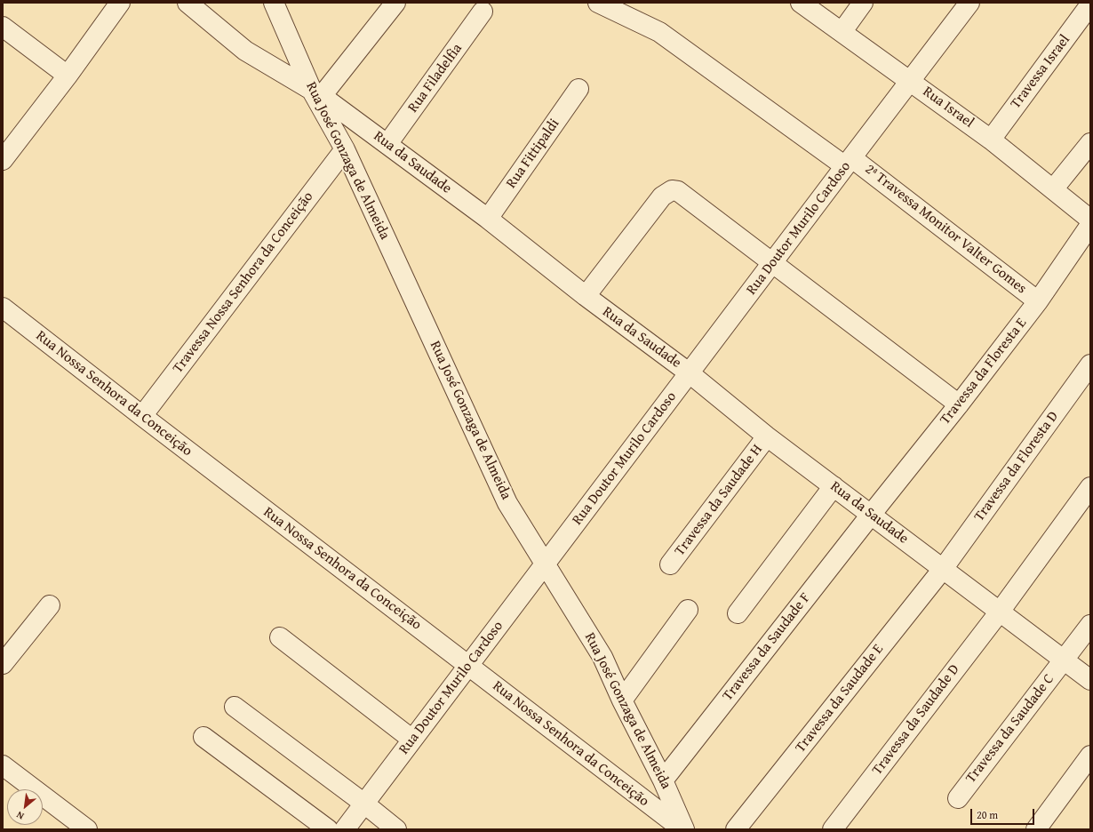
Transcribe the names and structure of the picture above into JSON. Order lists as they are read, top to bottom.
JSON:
{
  "streets": {
    "street": [
      "Travessa Israel",
      "Rua Filadelfia",
      "Rua Israel",
      "Rua Fittipaldi",
      "Rua José Gonzaga de Almeida",
      "Rua da Saudade",
      "Rua Doutor Murilo Cardoso",
      "2ª Travessa Monitor Valter Gomes",
      "Travessa Nossa Senhora da Conceição",
      "Travessa da Floresta E",
      "Rua Nossa Senhora da Conceição",
      "Travessa da Floresta D",
      "Travessa da Saudade H",
      "Travessa da Saudade F",
      "Travessa da Saudade E",
      "Travessa da Saudade D",
      "Travessa da Saudade C"
    ]
  },
  "crossings": [
    ["Travessa Israel", "Rua Israel"],
    ["Rua Filadelfia", "Rua da Saudade"],
    ["Rua Israel", "Rua Doutor Murilo Cardoso"],
    ["Rua Fittipaldi", "Rua da Saudade"],
    ["Rua José Gonzaga de Almeida", "Rua da Saudade"],
    ["Rua José Gonzaga de Almeida", "Rua Doutor Murilo Cardoso"],
    ["Rua José Gonzaga de Almeida", "Travessa Nossa Senhora da Conceição"],
    ["Rua José Gonzaga de Almeida", "Rua Nossa Senhora da Conceição"],
    ["Rua José Gonzaga de Almeida", "Travessa da Saudade F"],
    ["Rua da Saudade", "Rua Doutor Murilo Cardoso"],
    ["Rua da Saudade", "Travessa da Floresta E"],
    ["Rua da Saudade", "Travessa da Floresta D"],
    ["Rua da Saudade", "Travessa da Saudade H"],
    ["Rua da Saudade", "Travessa da Saudade F"],
    ["Rua da Saudade", "Travessa da Saudade E"],
    ["Rua da Saudade", "Travessa da Saudade D"],
    ["Rua da Saudade", "Travessa da Saudade C"],
    ["Rua Doutor Murilo Cardoso", "2ª Travessa Monitor Valter Gomes"],
    ["Rua Doutor Murilo Cardoso", "Rua Nossa Senhora da Conceição"],
    ["2ª Travessa Monitor Valter Gomes", "Travessa da Floresta E"],
    ["Travessa Nossa Senhora da Conceição", "Rua Nossa Senhora da Conceição"],
    ["Travessa da Floresta E", "Travessa da Saudade F"],
    ["Travessa da Floresta D", "Travessa da Saudade E"]
  ],
  "scale_bar": "20 m",
  "north": "bottom left"
}
